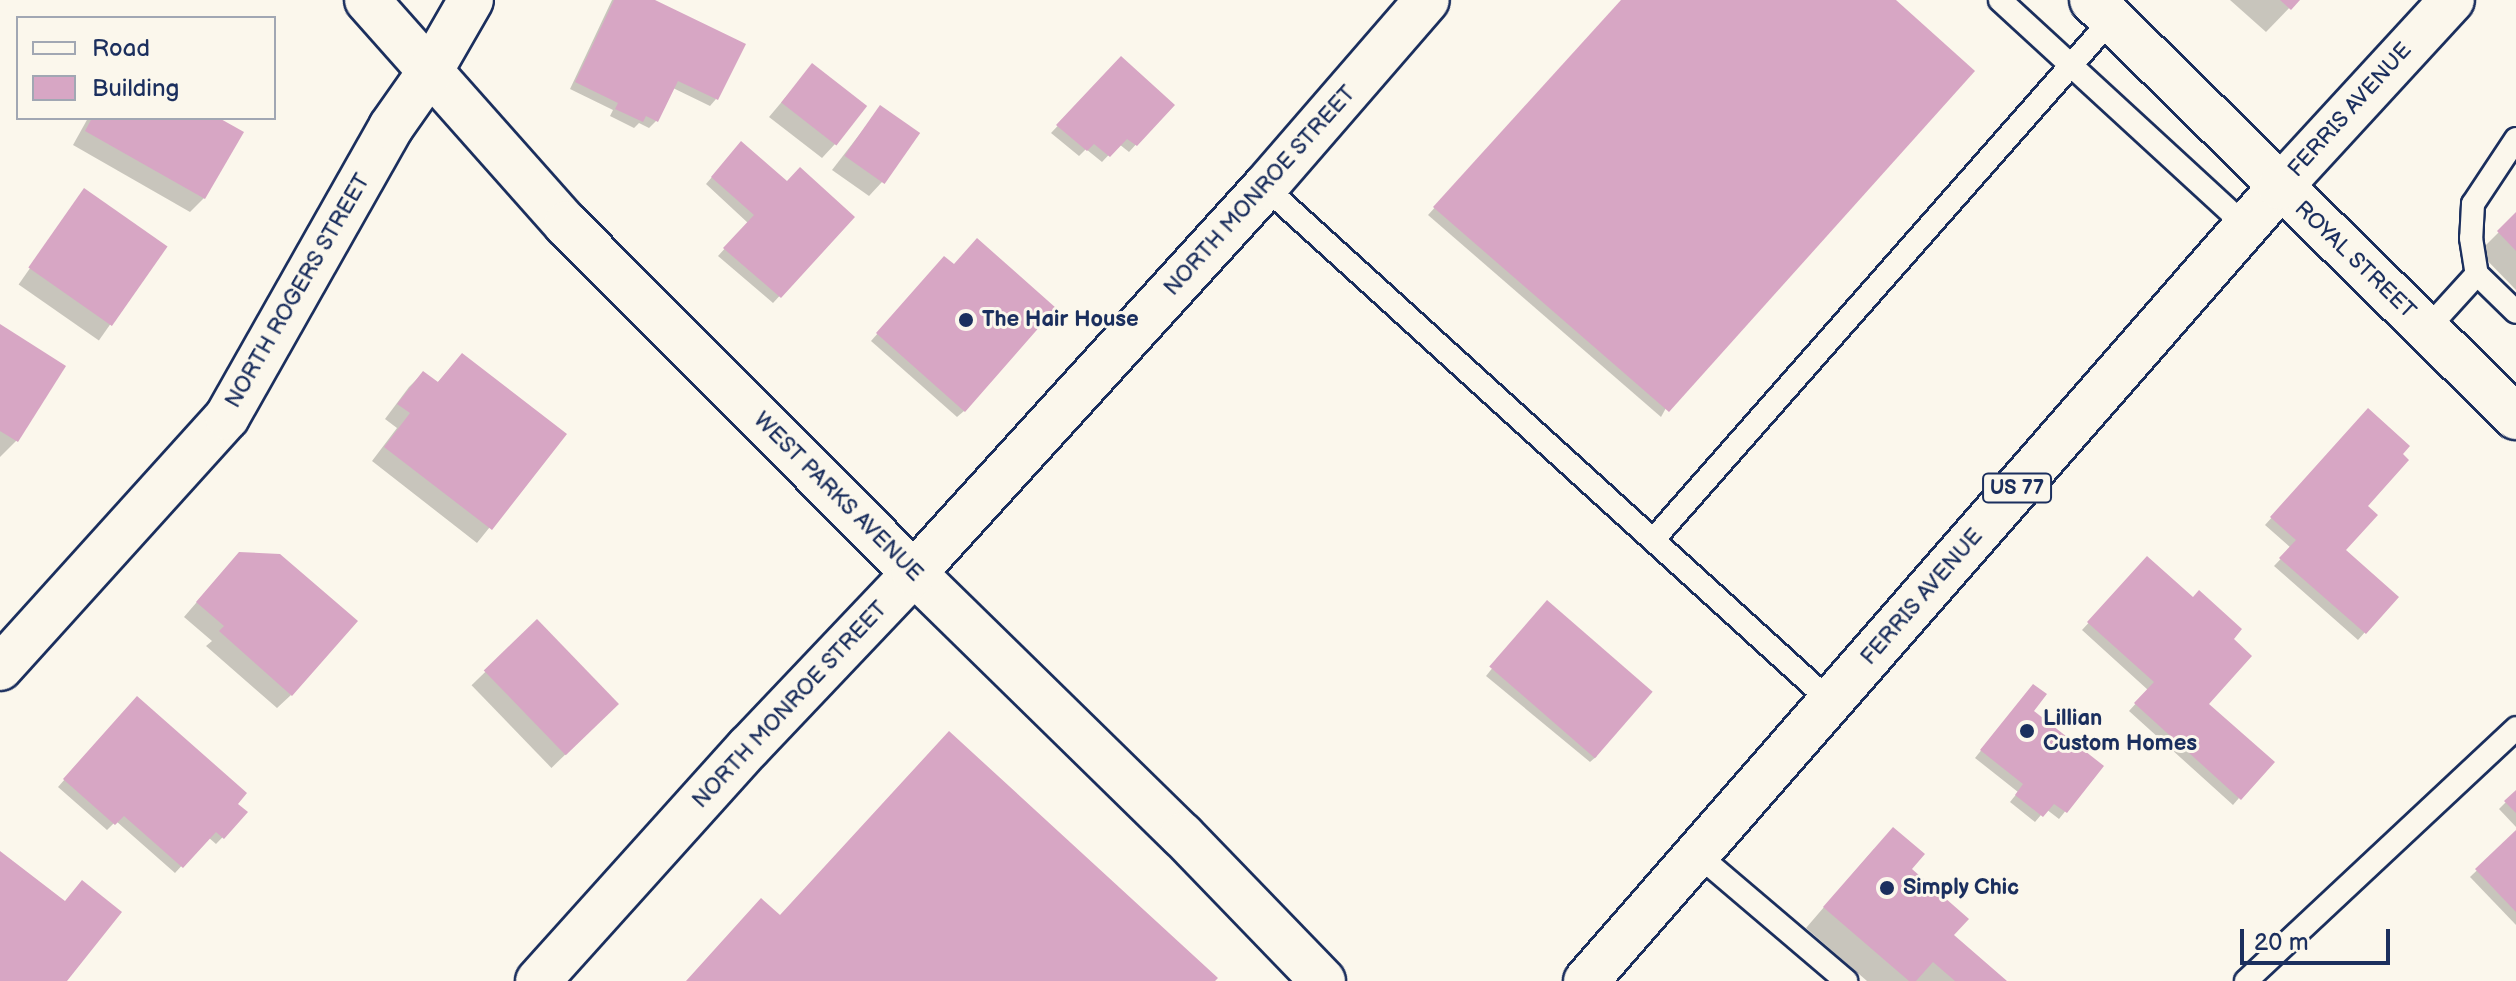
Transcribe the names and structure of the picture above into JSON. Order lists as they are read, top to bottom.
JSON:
{
  "streets": {
    "street": [
      "FERRIS AVENUE",
      "NORTH MONROE STREET",
      "ROYAL STREET",
      "NORTH ROGERS STREET",
      "US 77",
      "WEST PARKS AVENUE"
    ]
  },
  "crossings": [
    ["FERRIS AVENUE", "ROYAL STREET"],
    ["NORTH MONROE STREET", "WEST PARKS AVENUE"],
    ["NORTH ROGERS STREET", "WEST PARKS AVENUE"]
  ],
  "places": ["The Hair House", "Lillian Custom Homes", "Simply Chic"],
  "legend": ["Road", "Building"],
  "scale_bar": "20 m"
}
